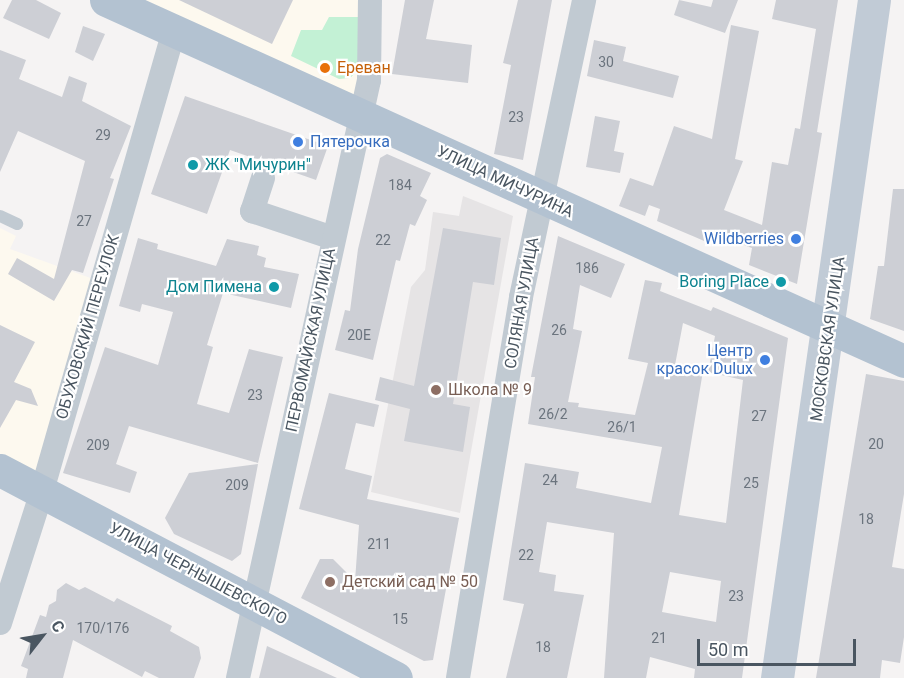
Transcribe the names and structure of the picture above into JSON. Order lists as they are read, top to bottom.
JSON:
{
  "streets": {
    "main road": ["УЛИЦА МИЧУРИНА", "МОСКОВСКАЯ УЛИЦА", "УЛИЦА ЧЕРНЫШЕВСКОГО"],
    "street": ["СОЛЯНАЯ УЛИЦА", "ОБУХОВСКИЙ ПЕРЕУЛОК", "ПЕРВОМАЙСКАЯ УЛИЦА"]
  },
  "crossings": [
    ["УЛИЦА МИЧУРИНА", "СОЛЯНАЯ УЛИЦА"],
    ["УЛИЦА МИЧУРИНА", "ОБУХОВСКИЙ ПЕРЕУЛОК"],
    ["УЛИЦА МИЧУРИНА", "МОСКОВСКАЯ УЛИЦА"],
    ["УЛИЦА МИЧУРИНА", "ПЕРВОМАЙСКАЯ УЛИЦА"],
    ["ОБУХОВСКИЙ ПЕРЕУЛОК", "УЛИЦА ЧЕРНЫШЕВСКОГО"],
    ["ПЕРВОМАЙСКАЯ УЛИЦА", "УЛИЦА ЧЕРНЫШЕВСКОГО"]
  ],
  "places": [
    "Ереван",
    "Пятерочка",
    "ЖК \"Мичурин\"",
    "Wildberries",
    "Boring Place",
    "Дом Пимена",
    "Центр красок Dulux",
    "Школа № 9",
    "Детский сад № 50"
  ],
  "house_numbers": [
    "30",
    "23",
    "29",
    "184",
    "27",
    "22",
    "186",
    "26",
    "20Е",
    "23",
    "26/2",
    "27",
    "26/1",
    "20",
    "209",
    "24",
    "25",
    "209",
    "18",
    "211",
    "22",
    "23",
    "15",
    "170/176",
    "21",
    "18"
  ],
  "scale_bar": "50 m",
  "north": "top right"
}
